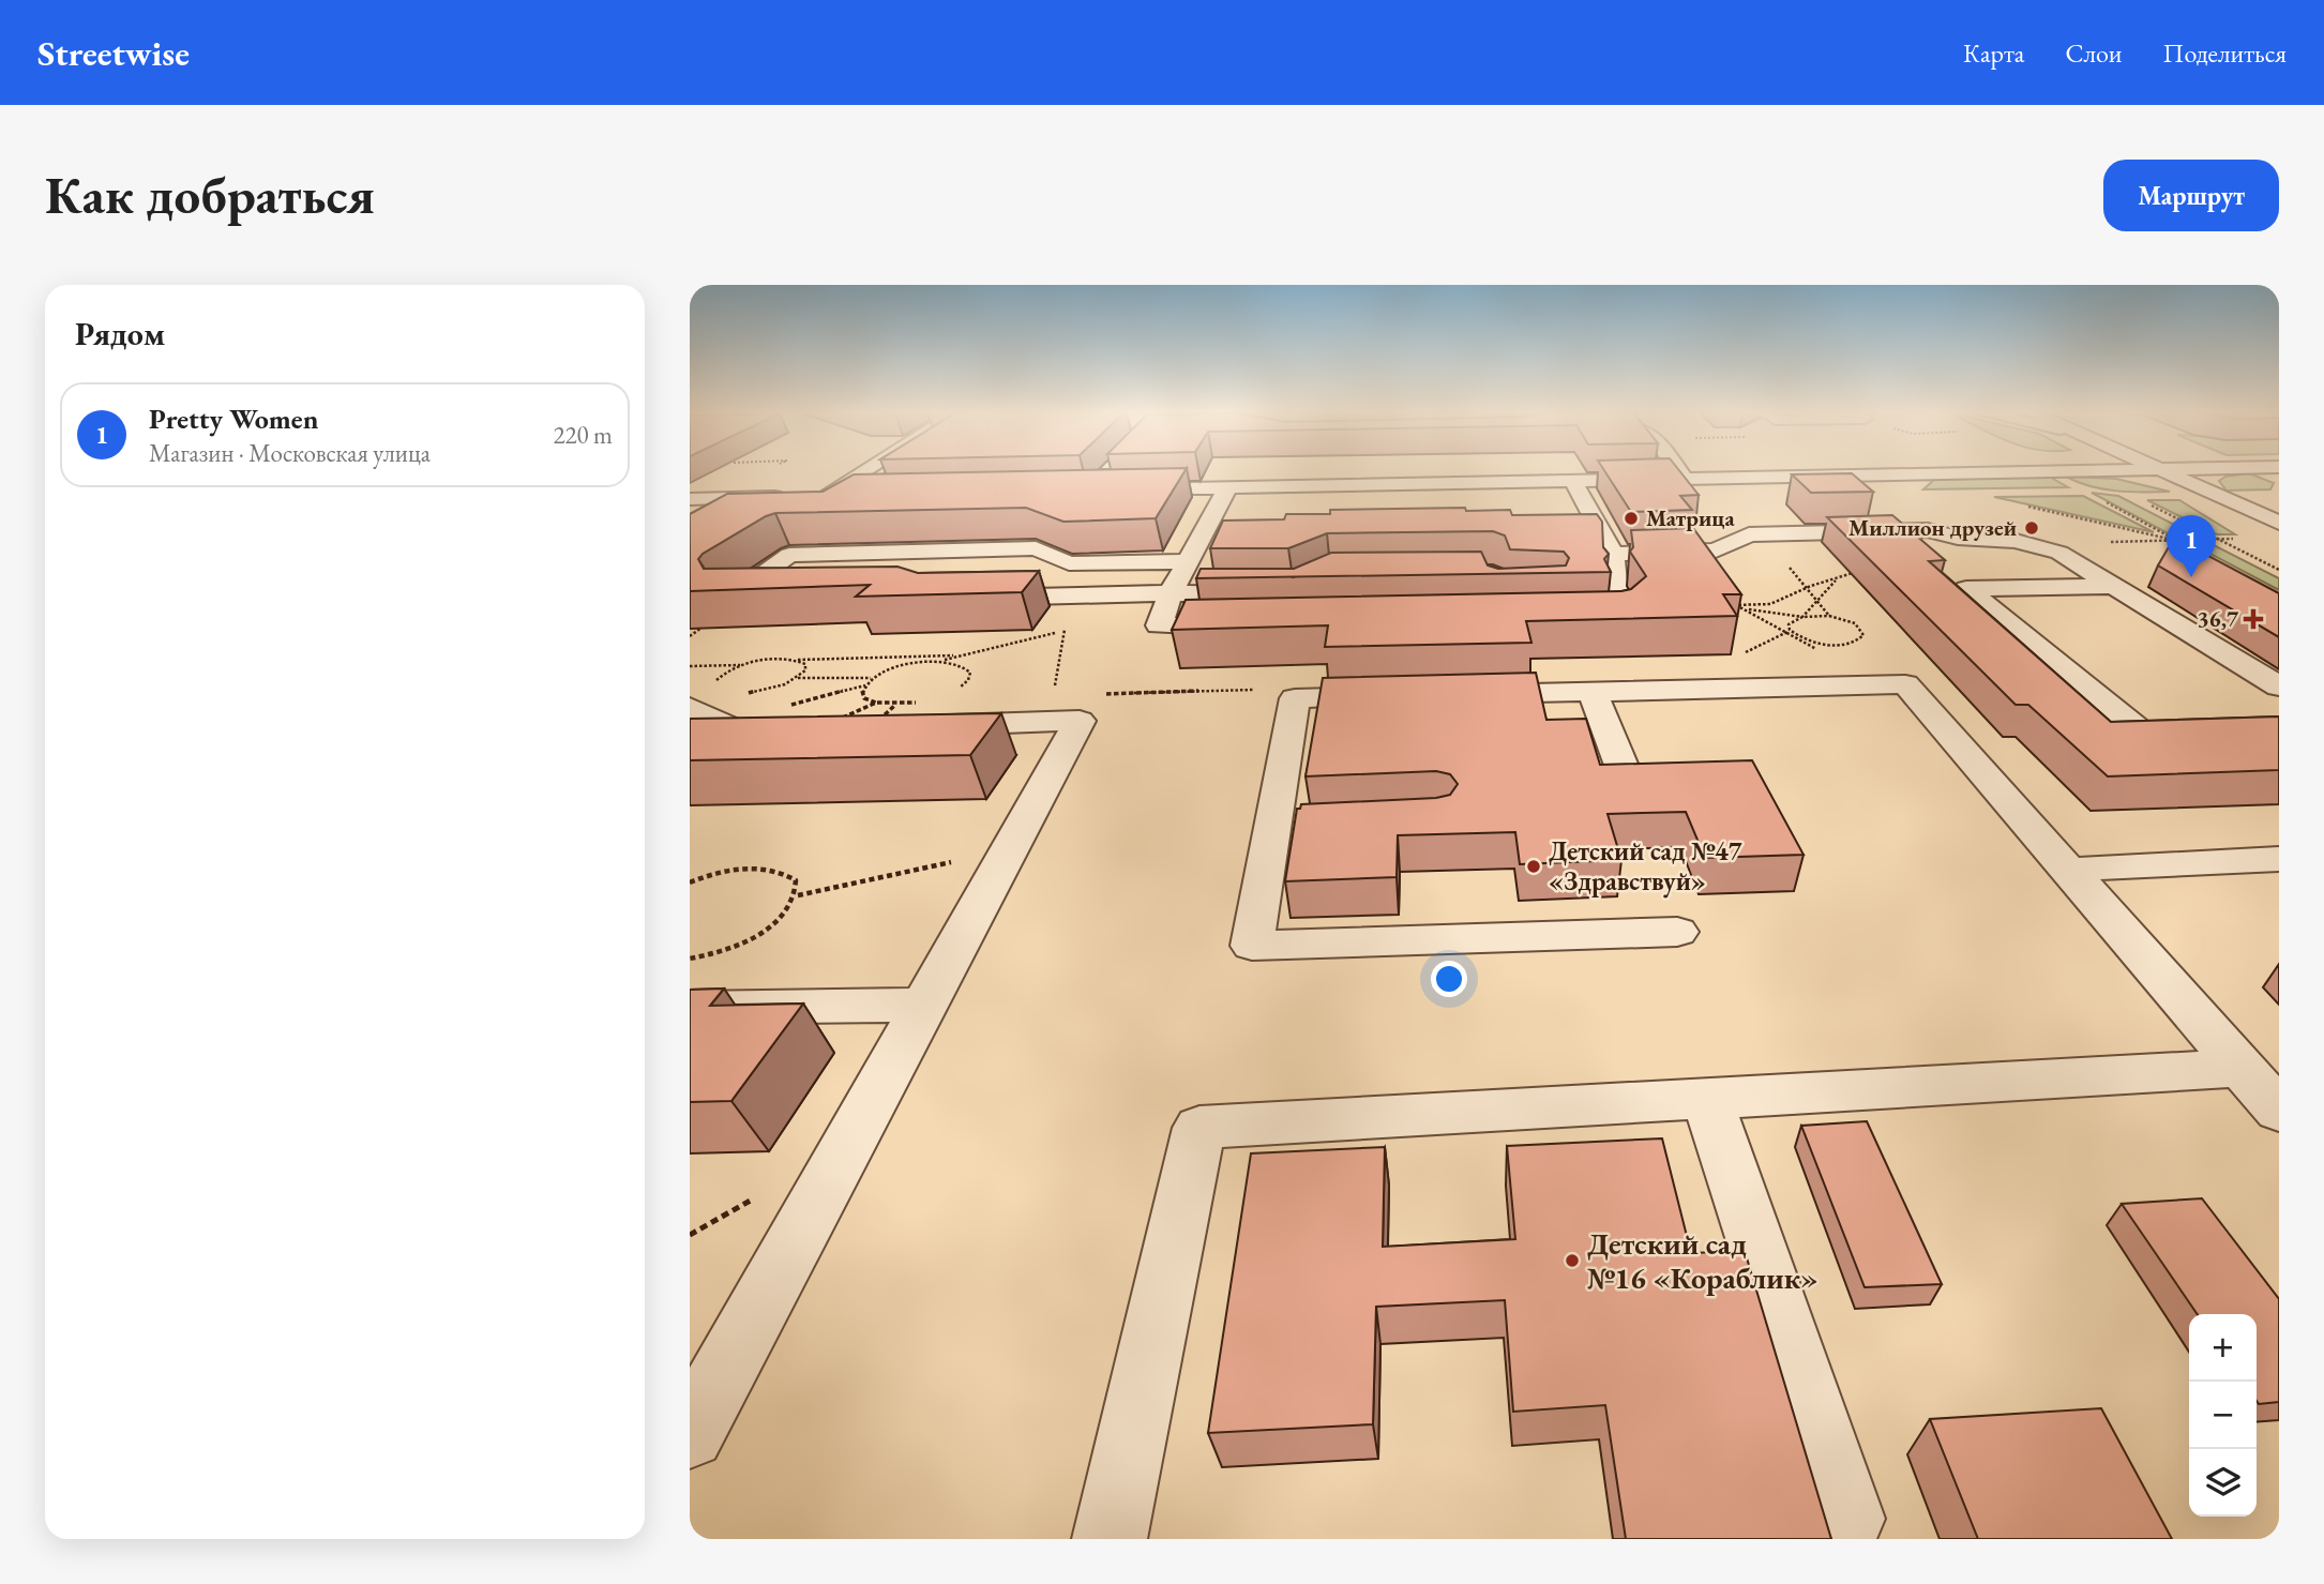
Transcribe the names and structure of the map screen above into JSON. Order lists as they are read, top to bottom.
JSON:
{
  "places": {
    "other": [
      "Матрица",
      "Миллион друзей",
      "Детский сад №47 «Здравствуй»",
      "Детский сад №16 «Кораблик»"
    ],
    "health": ["36,7"]
  },
  "page": {
    "header": "Streetwise",
    "nav": ["Карта", "Слои", "Поделиться"],
    "buttons": "Маршрут",
    "title": "Как добраться",
    "heading": "Рядом",
    "list": [
      {
        "mark": "1",
        "name": "Pretty Women",
        "note": "Магазин · Московская улица",
        "value": "220 m"
      }
    ],
    "pins": "1",
    "map_buttons": ["+", "−"]
  }
}
